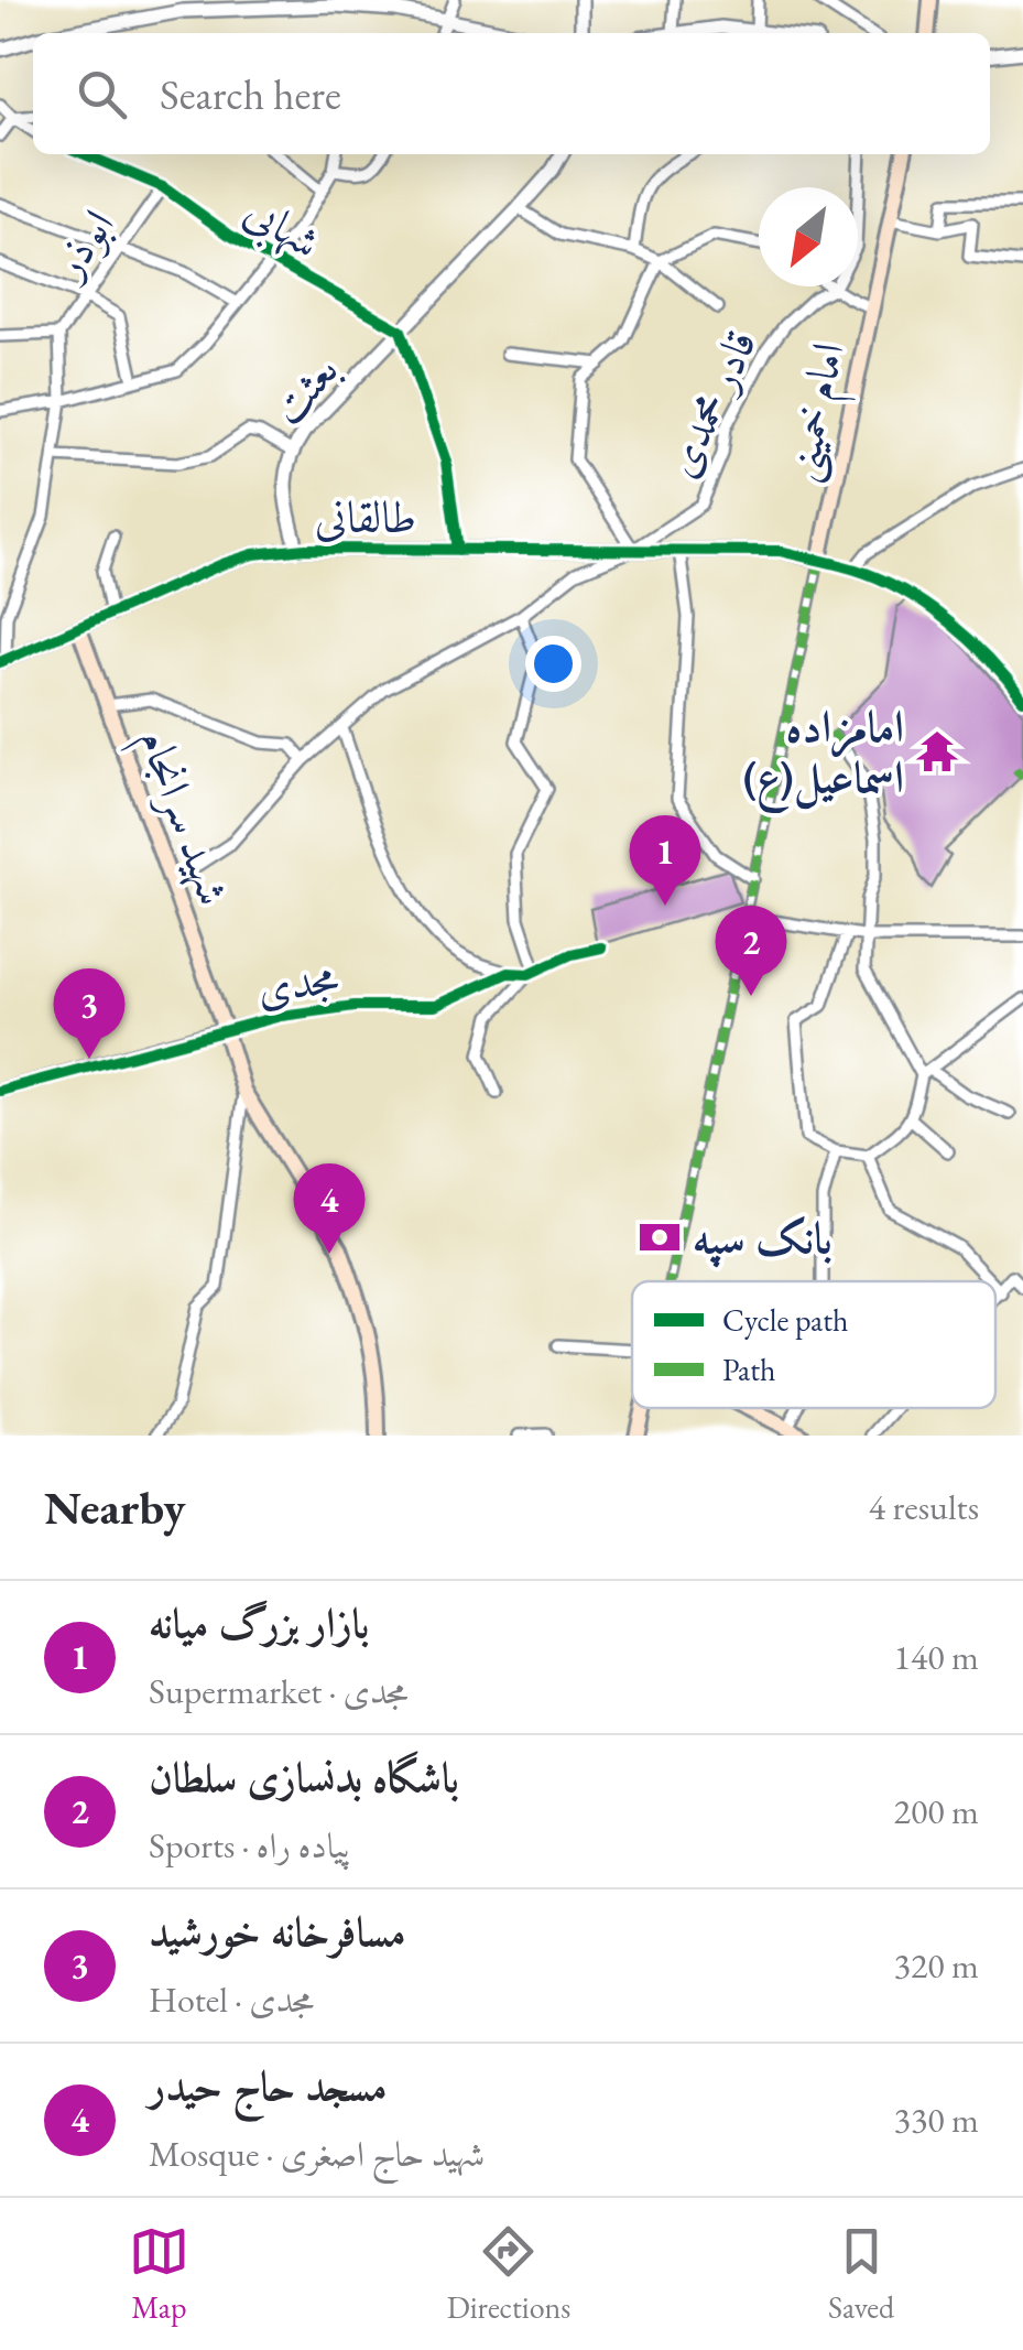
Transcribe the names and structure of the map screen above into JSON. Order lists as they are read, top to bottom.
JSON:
{
  "streets": {
    "main road": ["امام خمینی", "شهید سرانجام"],
    "street": [
      "شهابی",
      "ابوذر",
      "بعثت",
      "قادر محمدی",
      "طالقانی",
      "مجدی"
    ]
  },
  "crossings": [
    ["شهابی", "ابوذر"],
    ["شهابی", "بعثت"],
    ["ابوذر", "طالقانی"],
    ["بعثت", "طالقانی"],
    ["قادر محمدی", "طالقانی"],
    ["قادر محمدی", "شهید سرانجام"],
    ["امام خمینی", "طالقانی"],
    ["طالقانی", "شهید سرانجام"],
    ["شهید سرانجام", "مجدی"]
  ],
  "places": {
    "temple": ["امامزاده اسماعیل(ع)"],
    "bank": ["بانک سپه"]
  },
  "legend": ["Cycle path", "Path"],
  "north": "bottom left",
  "page": {
    "search": "Search here",
    "pins": [
      "1",
      "2",
      "3",
      "4"
    ],
    "heading": ["Nearby", "4 results"],
    "list": [
      {
        "mark": "1",
        "name": "بازار بزرگ میانه",
        "note": "Supermarket · مجدی",
        "value": "140 m"
      },
      {
        "mark": "2",
        "name": "باشگاه بدنسازی سلطان",
        "note": "Sports · پیاده راه",
        "value": "200 m"
      },
      {
        "mark": "3",
        "name": "مسافرخانه خورشید",
        "note": "Hotel · مجدی",
        "value": "320 m"
      },
      {
        "mark": "4",
        "name": "مسجد حاج حیدر",
        "note": "Mosque · شهید حاج اصغری",
        "value": "330 m"
      }
    ],
    "nav": ["Map", "Directions", "Saved"]
  }
}
